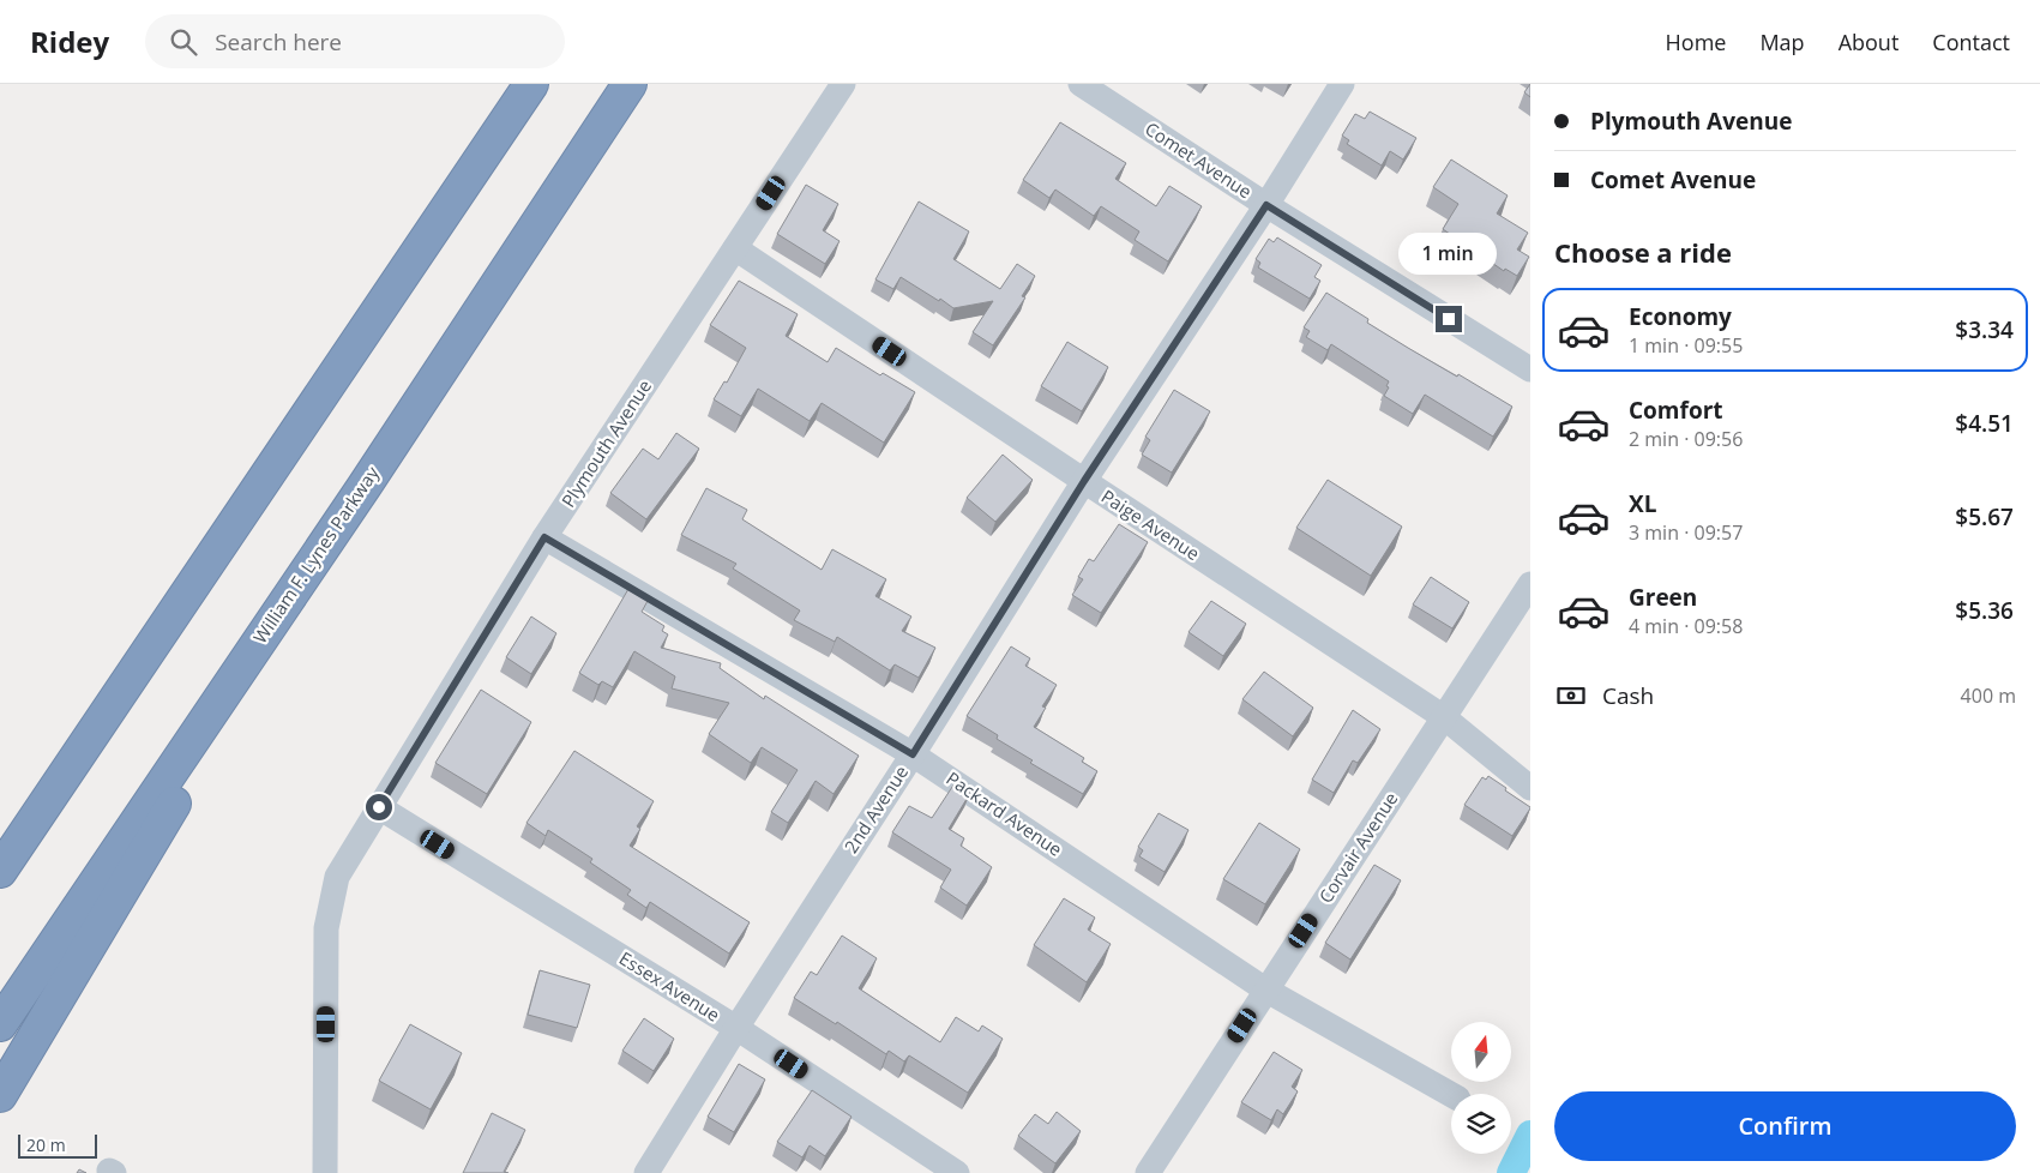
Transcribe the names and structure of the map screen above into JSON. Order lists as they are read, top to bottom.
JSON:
{
  "streets": {
    "highway": ["William F. Lynes Parkway"],
    "street": [
      "Comet Avenue",
      "Plymouth Avenue",
      "Paige Avenue",
      "2nd Avenue",
      "Packard Avenue",
      "Corvair Avenue",
      "Essex Avenue"
    ]
  },
  "crossings": [
    ["Comet Avenue", "2nd Avenue"],
    ["Plymouth Avenue", "Paige Avenue"],
    ["Plymouth Avenue", "Packard Avenue"],
    ["Plymouth Avenue", "Essex Avenue"],
    ["Paige Avenue", "2nd Avenue"],
    ["Paige Avenue", "Corvair Avenue"],
    ["2nd Avenue", "Packard Avenue"],
    ["2nd Avenue", "Essex Avenue"],
    ["Packard Avenue", "Corvair Avenue"]
  ],
  "scale_bar": "20 m",
  "north": "top",
  "page": {
    "header": "Ridey",
    "search": "Search here",
    "nav": [
      "Home",
      "Map",
      "About",
      "Contact"
    ],
    "banner": ["Plymouth Avenue", "Comet Avenue"],
    "heading": "Choose a ride",
    "bubble": "1 min",
    "list": [
      {
        "name": "Economy",
        "note": "1 min · 09:55",
        "value": "$3.34"
      },
      {
        "name": "Comfort",
        "note": "2 min · 09:56",
        "value": "$4.51"
      },
      {
        "name": "XL",
        "note": "3 min · 09:57",
        "value": "$5.67"
      },
      {
        "name": "Green",
        "note": "4 min · 09:58",
        "value": "$5.36"
      }
    ],
    "pay": ["Cash", "400 m"],
    "buttons": "Confirm",
    "scale": "20 m"
  }
}
